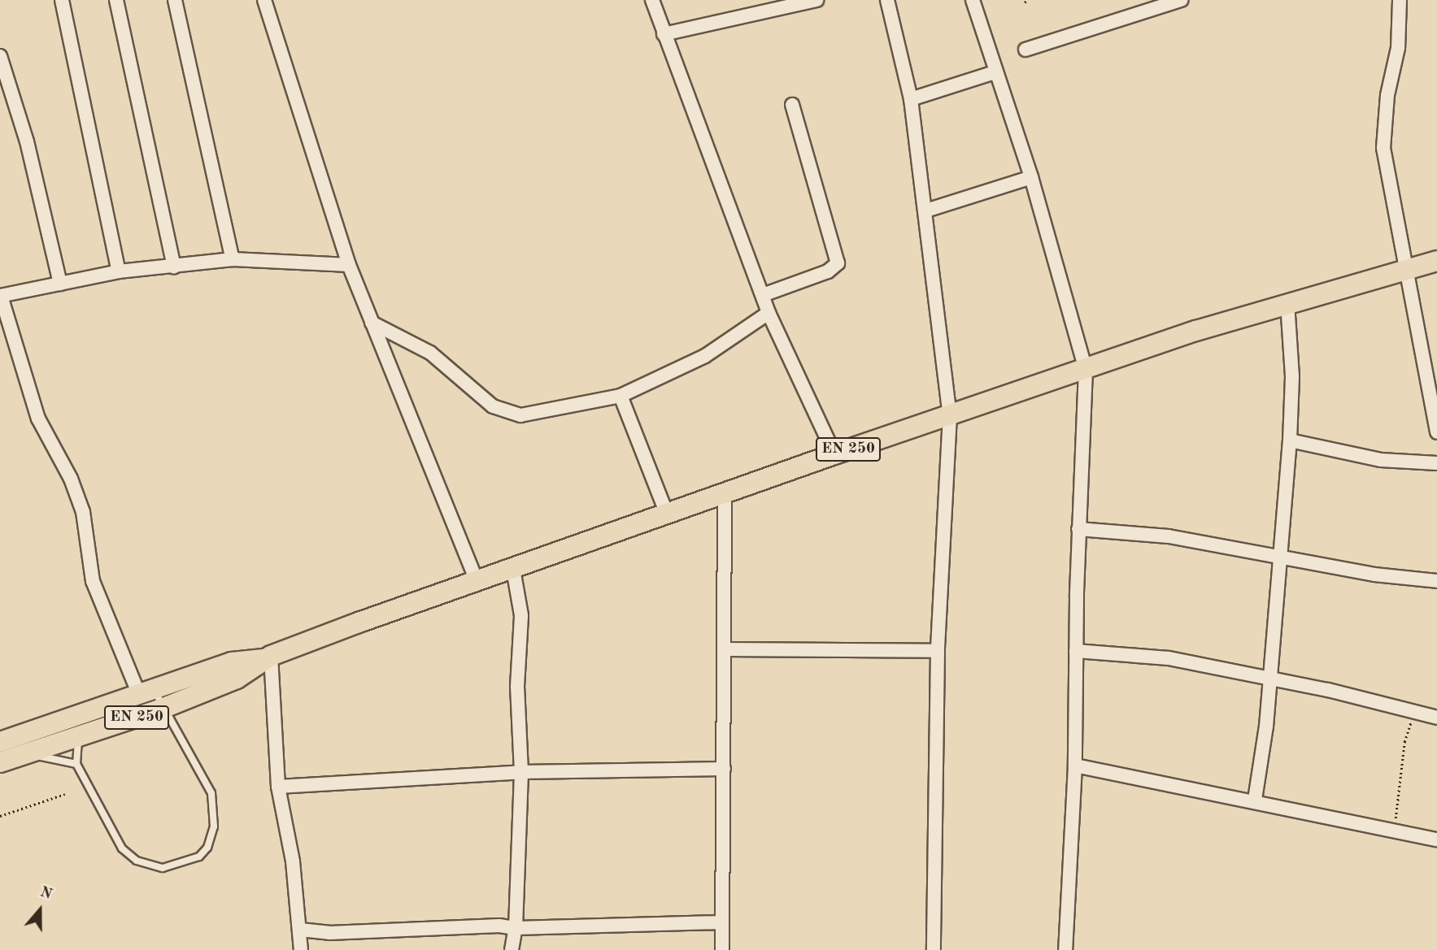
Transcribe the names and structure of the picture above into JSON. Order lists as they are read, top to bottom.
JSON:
{
  "streets": {
    "main road": ["EN 250"]
  },
  "north": "top"
}
